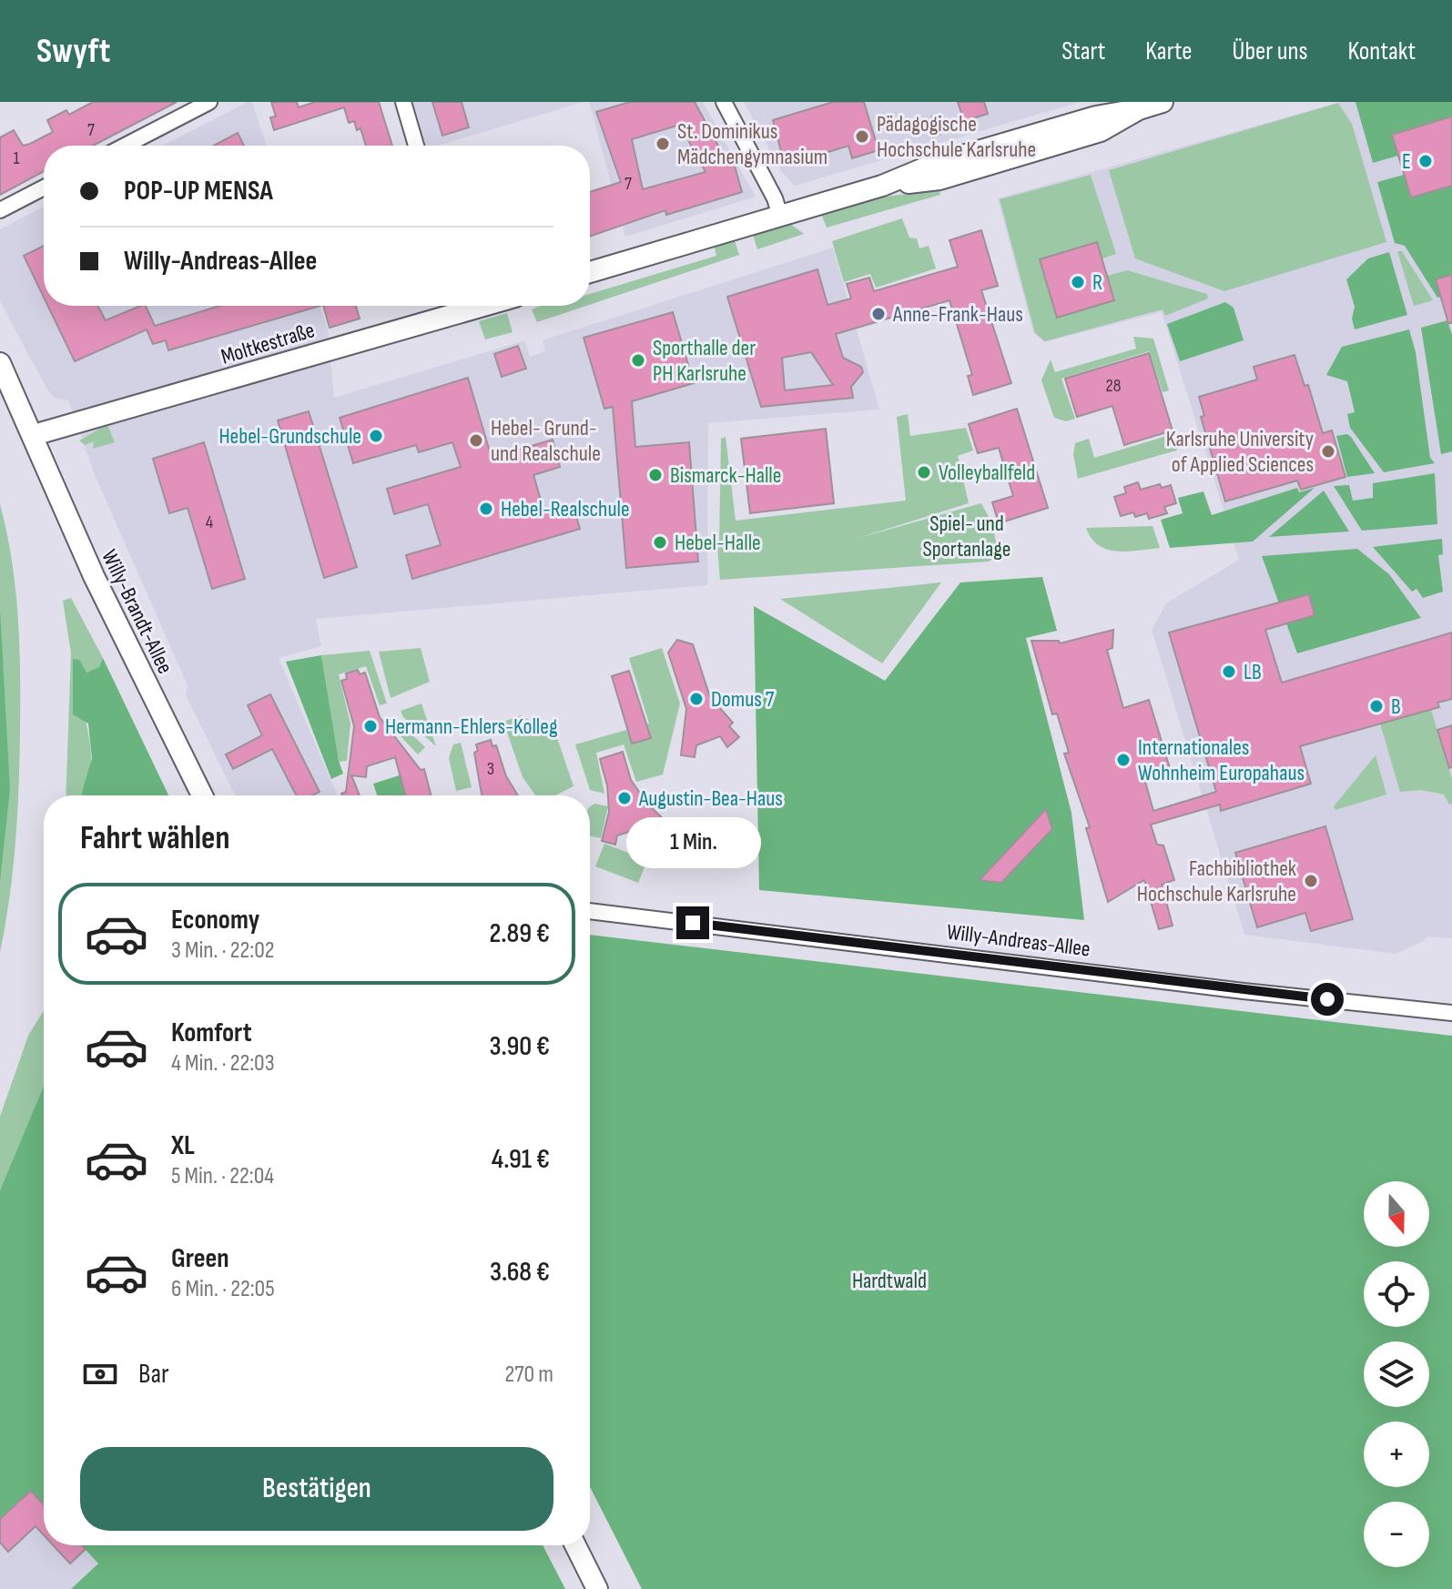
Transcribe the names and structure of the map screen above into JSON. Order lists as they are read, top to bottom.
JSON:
{
  "streets": {
    "main road": ["Moltkestraße", "Willy-Brandt-Allee"],
    "street": ["Willy-Andreas-Allee"]
  },
  "crossings": [
    ["Moltkestraße", "Willy-Brandt-Allee"]
  ],
  "parks": ["Spiel- und Sportanlage", "Hardtwald"],
  "places": [
    "Pädagogische Hochschule Karlsruhe",
    "St. Dominikus Mädchengymnasium",
    "E",
    "R",
    "Anne-Frank-Haus",
    "Sporthalle der PH Karlsruhe",
    "Hebel-Grundschule",
    "Hebel- Grund- und Realschule",
    "Karlsruhe University of Applied Sciences",
    "Volleyballfeld",
    "Bismarck-Halle",
    "Hebel-Realschule",
    "Hebel-Halle",
    "LB",
    "Domus 7",
    "B",
    "Hermann-Ehlers-Kolleg",
    "Internationales Wohnheim Europahaus",
    "Augustin-Bea-Haus",
    "Fachbibliothek Hochschule Karlsruhe"
  ],
  "house_numbers": [
    "7",
    "1",
    "7",
    "28",
    "4",
    "3"
  ],
  "north": "bottom",
  "page": {
    "header": "Swyft",
    "nav": [
      "Start",
      "Karte",
      "Über uns",
      "Kontakt"
    ],
    "banner": ["POP-UP MENSA", "Willy-Andreas-Allee"],
    "heading": "Fahrt wählen",
    "bubble": "1 Min.",
    "list": [
      {
        "name": "Economy",
        "note": "3 Min. · 22:02",
        "value": "2.89 €"
      },
      {
        "name": "Komfort",
        "note": "4 Min. · 22:03",
        "value": "3.90 €"
      },
      {
        "name": "XL",
        "note": "5 Min. · 22:04",
        "value": "4.91 €"
      },
      {
        "name": "Green",
        "note": "6 Min. · 22:05",
        "value": "3.68 €"
      }
    ],
    "map_buttons": ["+", "−"],
    "pay": ["Bar", "270 m"],
    "buttons": "Bestätigen"
  }
}
